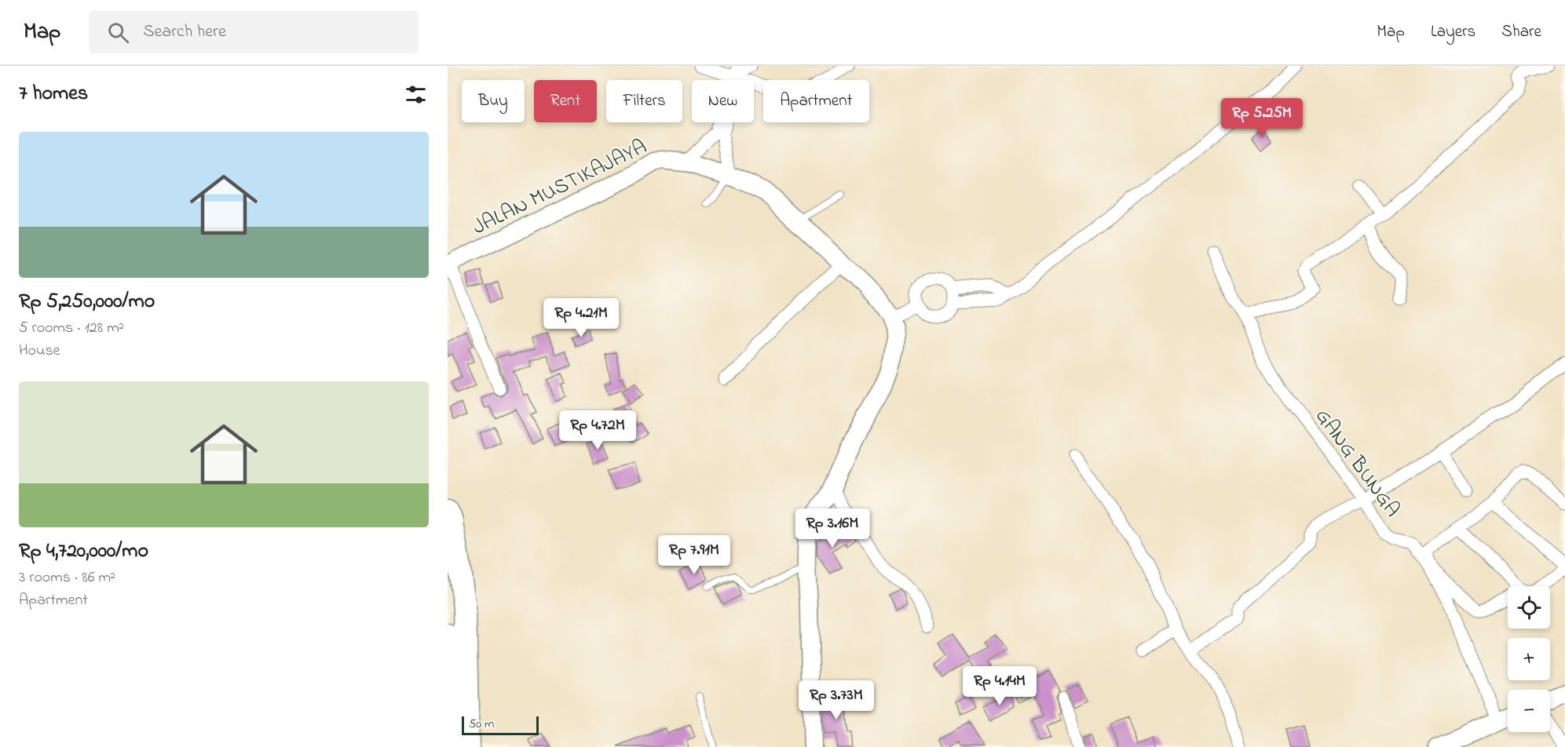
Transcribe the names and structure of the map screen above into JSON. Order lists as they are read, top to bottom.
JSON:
{
  "streets": {
    "street": ["JALAN MUSTIKAJAYA", "GANG BUNGA"]
  },
  "scale_bar": "50 m",
  "page": {
    "header": "Map",
    "search": "Search here",
    "nav": ["Map", "Layers", "Share"],
    "heading": "7 homes",
    "chip": [
      "Buy",
      "Rent",
      "Filters",
      "New",
      "Apartment"
    ],
    "price": [
      "Rp 5.25M",
      "Rp 4.21M",
      "Rp 4.72M",
      "Rp 3.16M",
      "Rp 7.91M",
      "Rp 4.14M",
      "Rp 3.73M"
    ],
    "list": [
      {
        "name": "Rp 5,250,000/mo",
        "note": "5 rooms · 128 m² · House"
      },
      {
        "name": "Rp 4,720,000/mo",
        "note": "3 rooms · 86 m² · Apartment"
      }
    ],
    "map_buttons": ["+", "−"],
    "scale": "50 m"
  }
}
